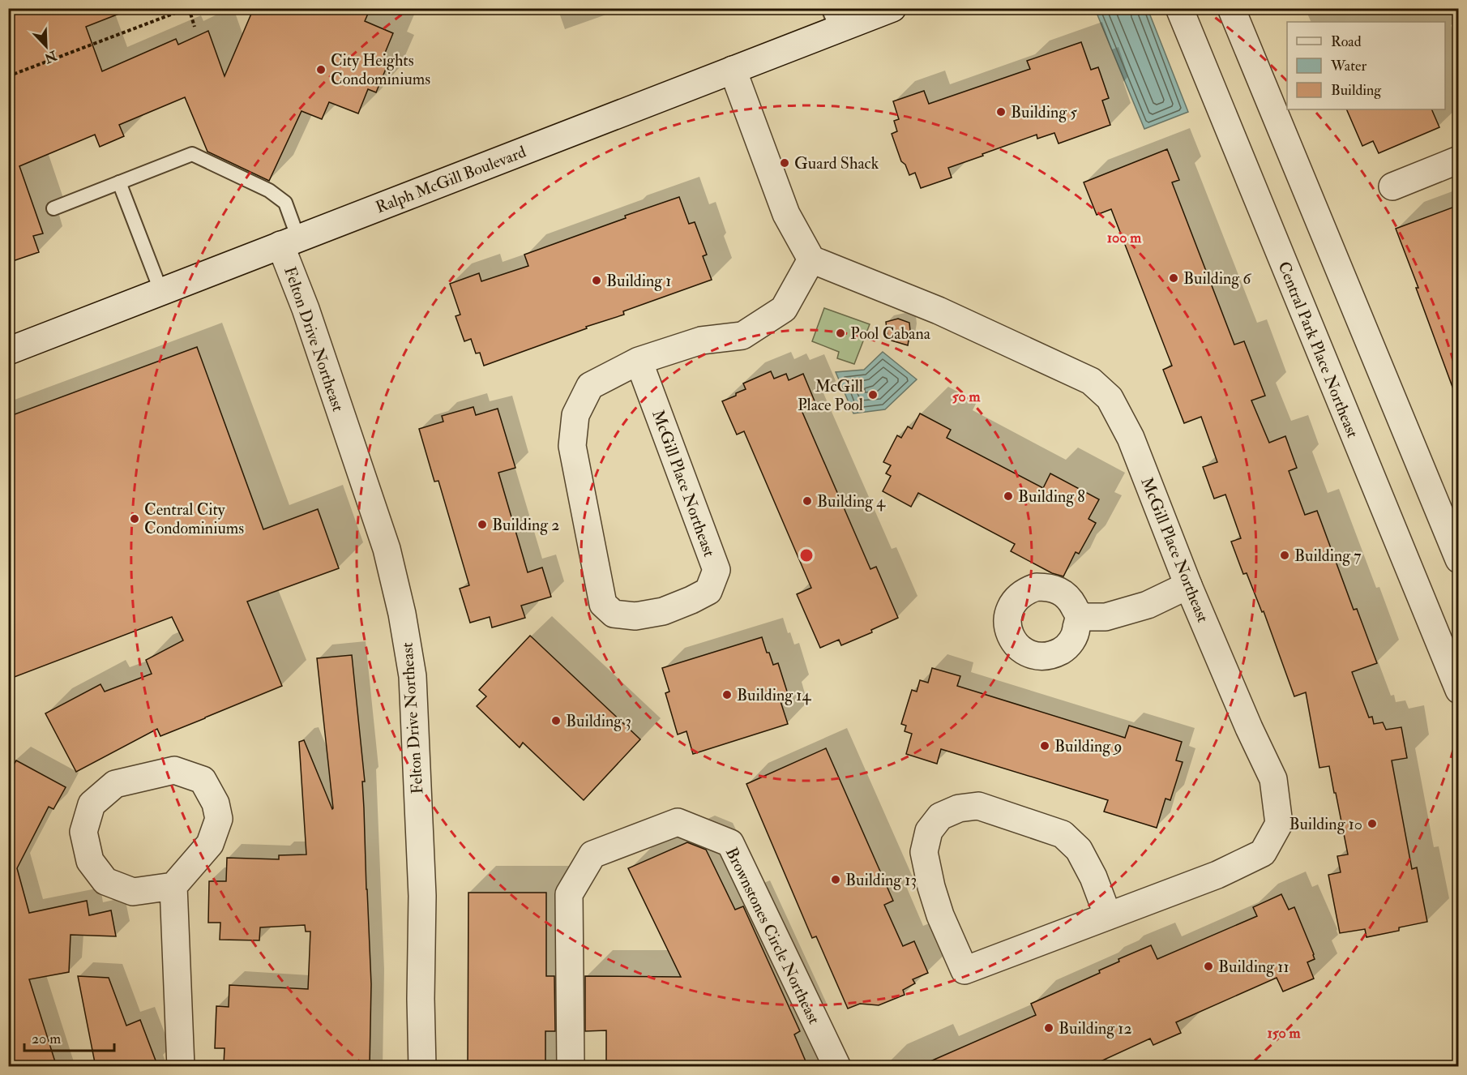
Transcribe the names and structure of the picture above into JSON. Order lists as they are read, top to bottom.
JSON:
{
  "streets": {
    "street": [
      "Ralph McGill Boulevard",
      "Felton Drive Northeast",
      "Central Park Place Northeast",
      "McGill Place Northeast",
      "Brownstones Circle Northeast"
    ]
  },
  "crossings": [
    ["Ralph McGill Boulevard", "Felton Drive Northeast"]
  ],
  "places": [
    "City Heights Condominiums",
    "Building 5",
    "Guard Shack",
    "Building 6",
    "Building 1",
    "Pool Cabana",
    "McGill Place Pool",
    "Building 8",
    "Building 4",
    "Central City Condominiums",
    "Building 2",
    "Building 7",
    "Building 14",
    "Building 3",
    "Building 9",
    "Building 10",
    "Building 13",
    "Building 11",
    "Building 12"
  ],
  "legend": ["Road", "Water", "Building"],
  "scale_bar": "20 m",
  "north": "bottom right",
  "rings": ["100 m", "50 m", "150 m"]
}
